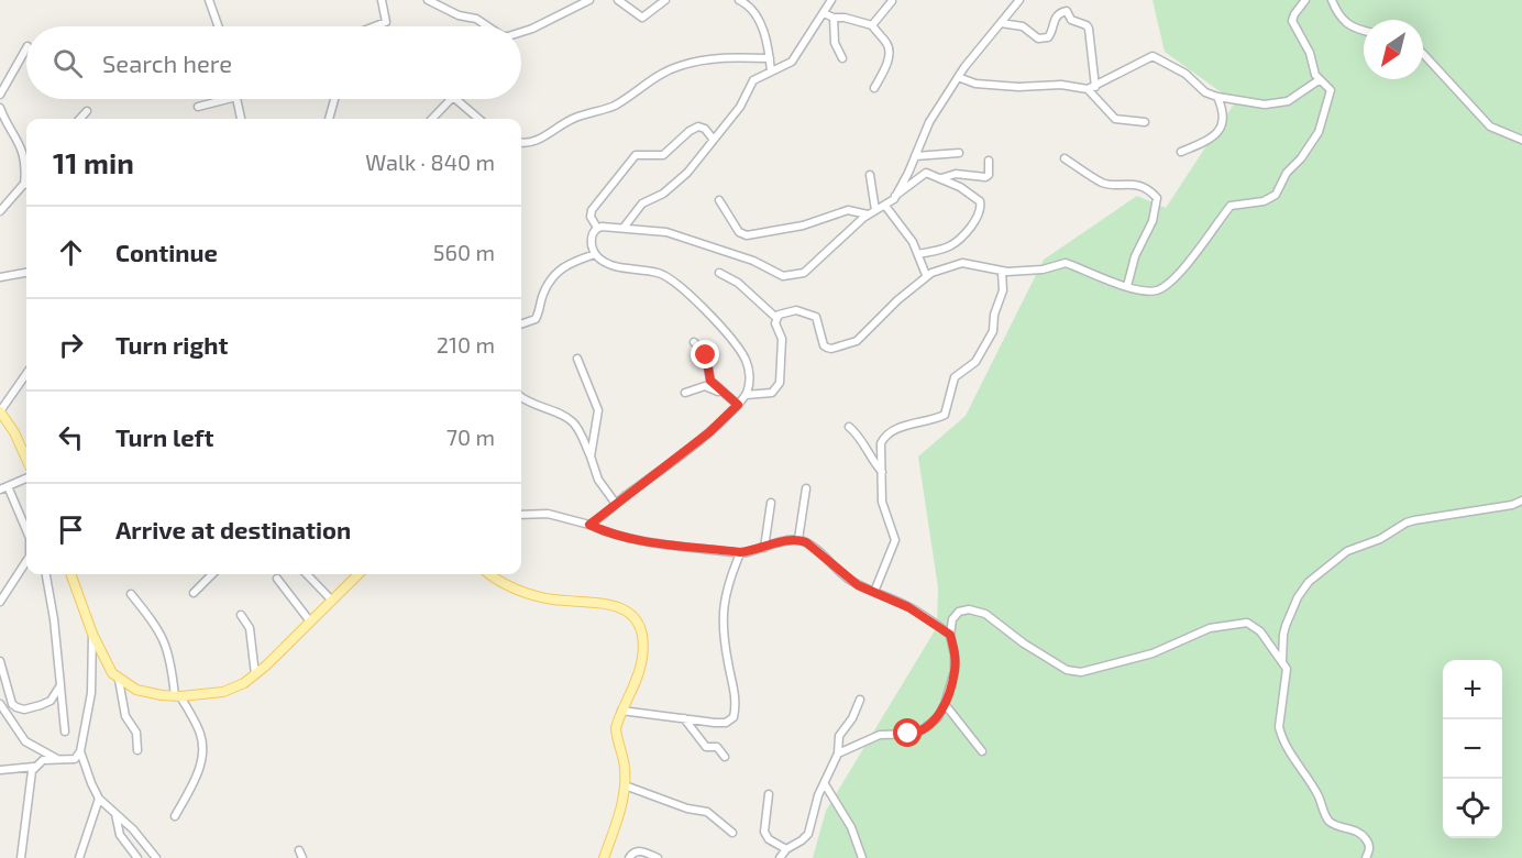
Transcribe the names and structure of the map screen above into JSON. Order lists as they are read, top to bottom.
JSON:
{
  "north": "bottom left",
  "page": {
    "search": "Search here",
    "heading": ["11 min", "Walk · 840 m"],
    "list": [
      ["Continue", "560 m"],
      ["Turn right", "210 m"],
      ["Turn left", "70 m"],
      "Arrive at destination"
    ],
    "map_buttons": ["+", "−"]
  }
}
